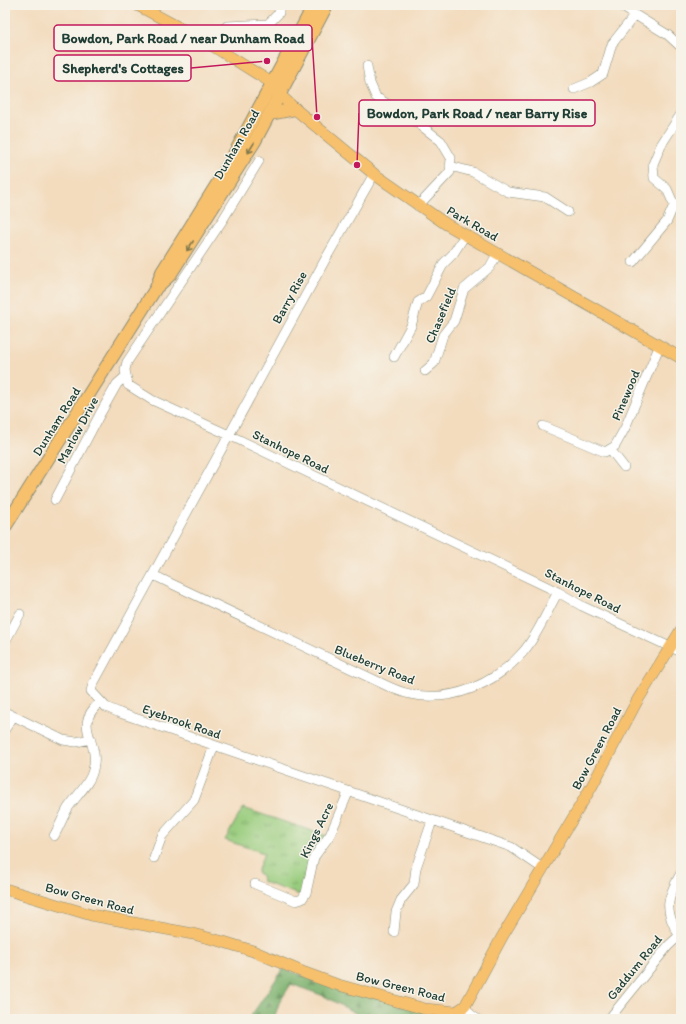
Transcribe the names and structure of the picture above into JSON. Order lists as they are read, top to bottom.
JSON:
{
  "streets": {
    "highway": ["Dunham Road"],
    "main road": ["Park Road", "Bow Green Road"],
    "street": [
      "Barry Rise",
      "Chasefield",
      "Pinewood",
      "Marlow Drive",
      "Stanhope Road",
      "Blueberry Road",
      "Eyebrook Road",
      "Kings Acre",
      "Gaddum Road"
    ]
  },
  "crossings": [
    ["Dunham Road", "Park Road"],
    ["Park Road", "Barry Rise"],
    ["Park Road", "Chasefield"],
    ["Park Road", "Pinewood"],
    ["Barry Rise", "Stanhope Road"],
    ["Marlow Drive", "Stanhope Road"],
    ["Stanhope Road", "Blueberry Road"],
    ["Stanhope Road", "Bow Green Road"],
    ["Eyebrook Road", "Bow Green Road"],
    ["Eyebrook Road", "Kings Acre"]
  ],
  "places": ["Shepherd's Cottages", "Bowdon, Park Road / near Dunham Road", "Bowdon, Park Road / near Barry Rise"]
}
